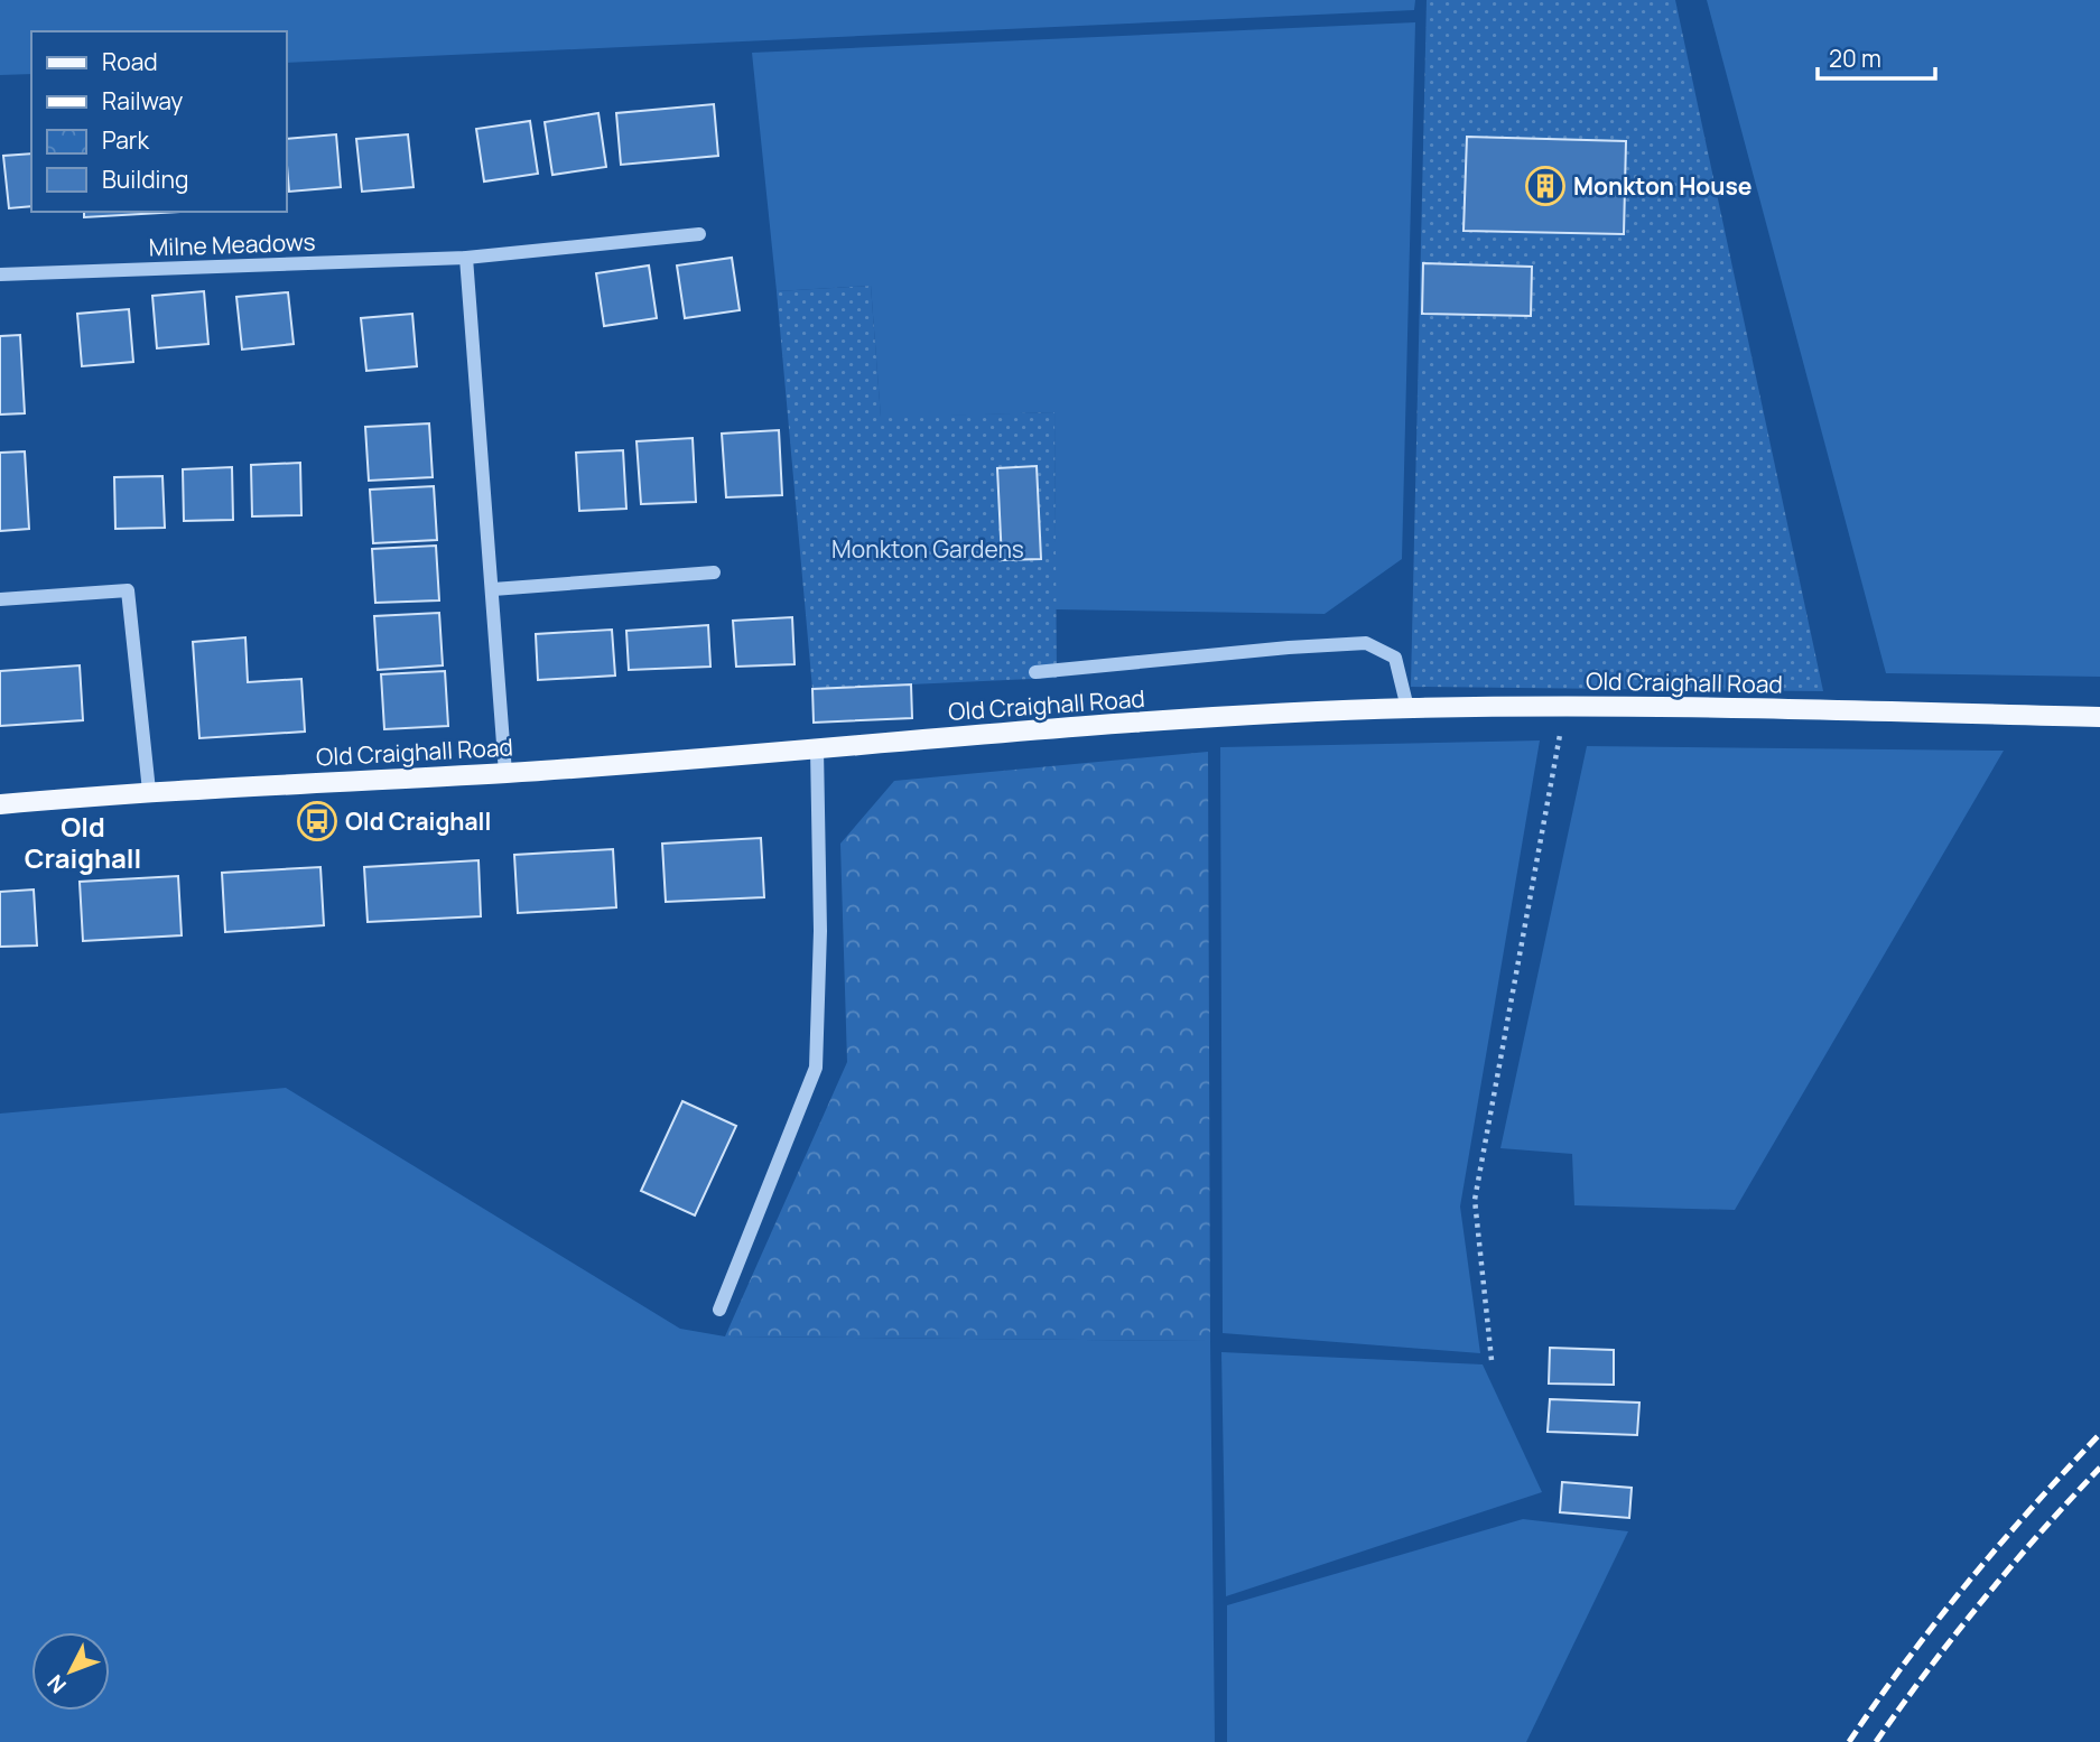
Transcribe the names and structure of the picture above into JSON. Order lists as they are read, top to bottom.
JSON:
{
  "streets": {
    "main road": ["Old Craighall Road"],
    "street": ["Milne Meadows"]
  },
  "districts": ["Old Craighall"],
  "parks": ["Monkton Gardens"],
  "places": {
    "building": ["Monkton House"],
    "bus stop": ["Old Craighall"]
  },
  "legend": [
    "Road",
    "Railway",
    "Park",
    "Building"
  ],
  "scale_bar": "20 m",
  "north": "bottom left"
}
